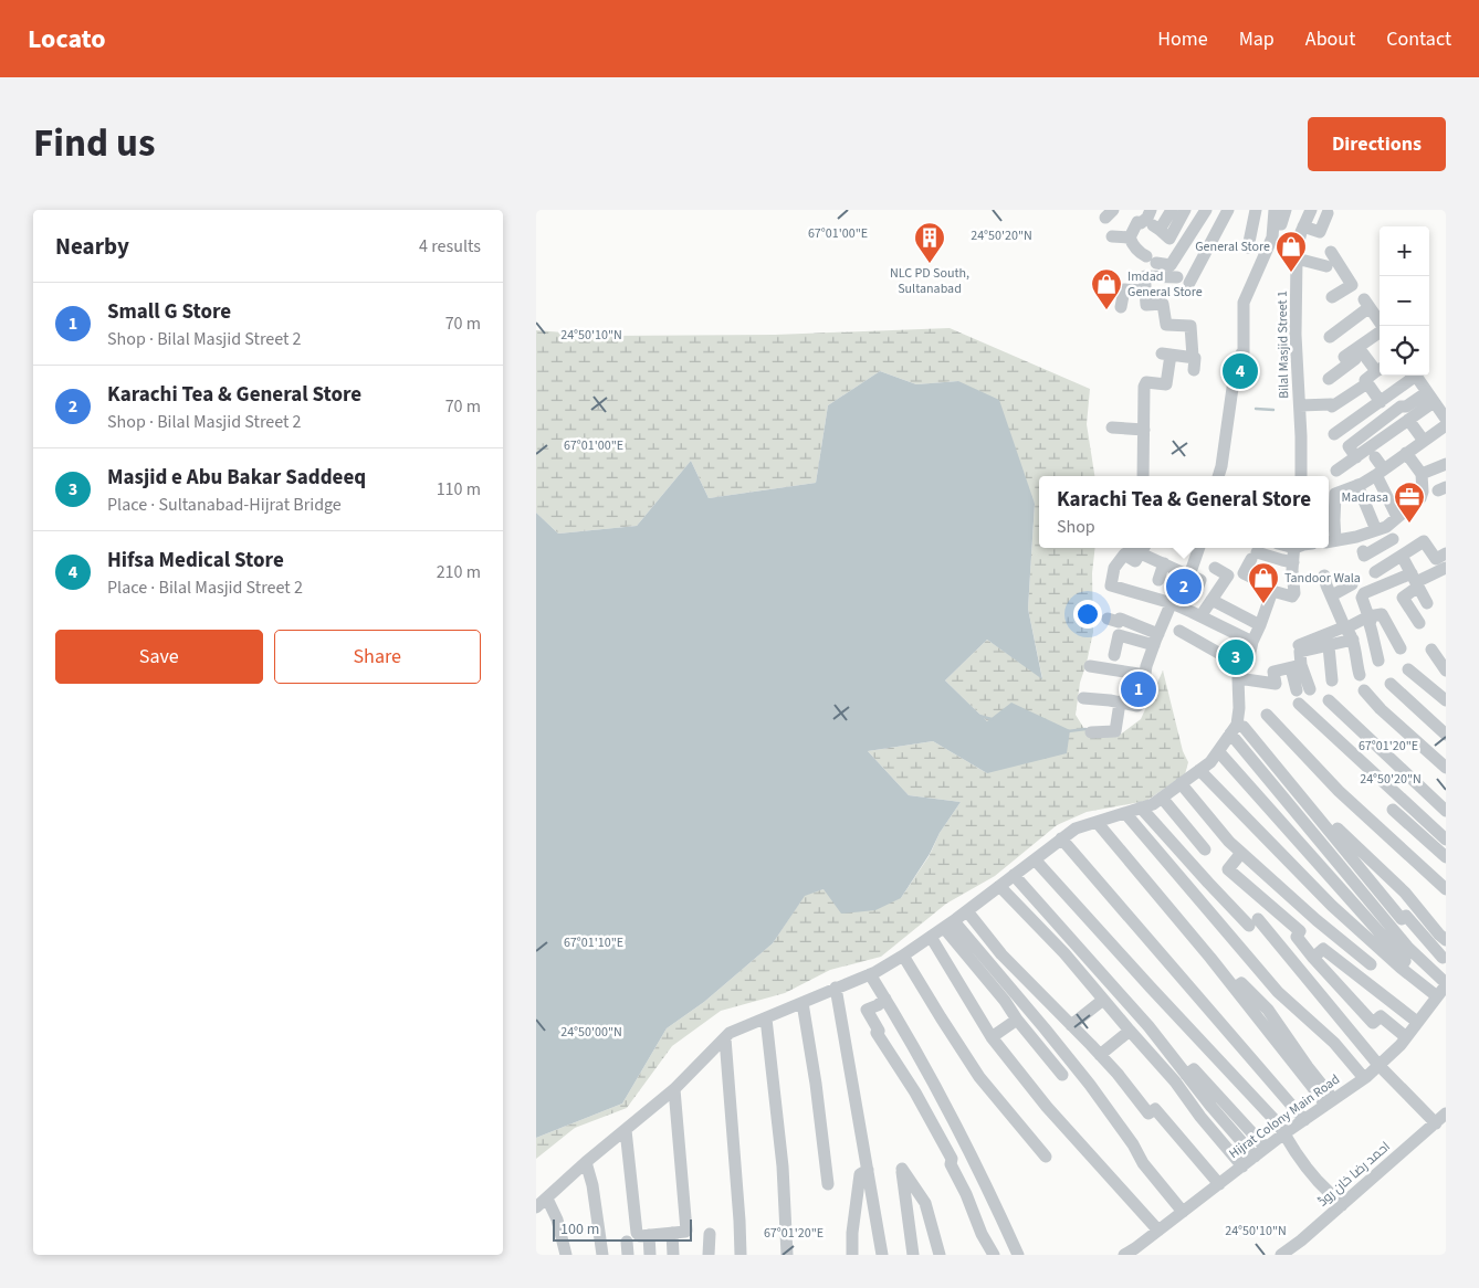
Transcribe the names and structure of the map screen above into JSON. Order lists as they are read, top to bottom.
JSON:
{
  "streets": {
    "street": ["Bilal Masjid Street 1", "Hijrat Colony Main Road", "احمد رضا خان روڈ"]
  },
  "places": {
    "building": ["NLC PD South, Sultanabad"],
    "shop": ["General Store", "Imdad General Store", "Tandoor Wala"],
    "office": ["Madrasa"]
  },
  "scale_bar": "100 m",
  "page": {
    "header": "Locato",
    "nav": [
      "Home",
      "Map",
      "About",
      "Contact"
    ],
    "title": "Find us",
    "buttons": [
      "Directions",
      ["Save", "Share"]
    ],
    "heading": ["Nearby", "4 results"],
    "map_buttons": ["+", "−"],
    "list": [
      {
        "mark": "1",
        "name": "Small G Store",
        "note": "Shop · Bilal Masjid Street 2",
        "value": "70 m"
      },
      {
        "mark": "2",
        "name": "Karachi Tea & General Store",
        "note": "Shop · Bilal Masjid Street 2",
        "value": "70 m"
      },
      {
        "mark": "3",
        "name": "Masjid e Abu Bakar Saddeeq",
        "note": "Place · Sultanabad-Hijrat Bridge",
        "value": "110 m"
      },
      {
        "mark": "4",
        "name": "Hifsa Medical Store",
        "note": "Place · Bilal Masjid Street 2",
        "value": "210 m"
      }
    ],
    "pins": [
      "4",
      "2",
      "3",
      "1"
    ],
    "popup": ["Karachi Tea & General Store", "Shop"],
    "scale": "100 m"
  },
  "coordinates": [
    "67°01'00\"E",
    "24°50'20\"N",
    "24°50'10\"N",
    "67°01'20\"E",
    "67°01'10\"E",
    "24°50'00\"N"
  ]
}
